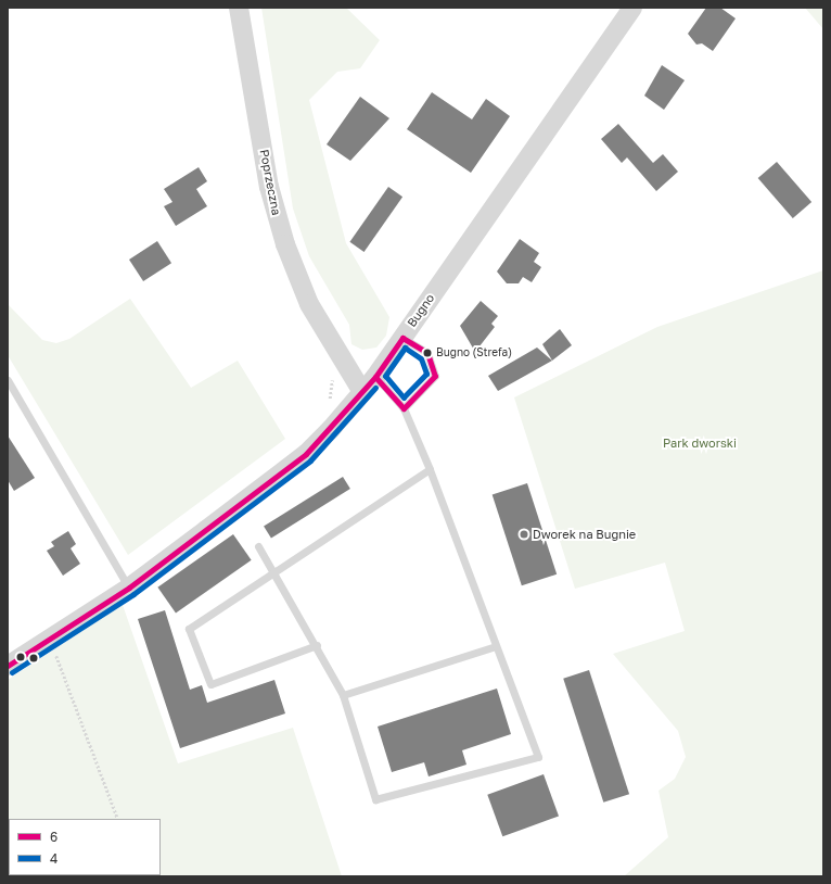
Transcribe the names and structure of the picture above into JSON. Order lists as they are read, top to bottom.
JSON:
{
  "streets": {
    "street": ["Poprzeczna", "Bugno"]
  },
  "crossings": [
    ["Poprzeczna", "Bugno"]
  ],
  "parks": ["Park dworski"],
  "places": ["Bugno (Strefa)", "Dworek na Bugnie"],
  "lines": ["transit line 6", "transit line 4"],
  "legend": ["6", "4"]
}
